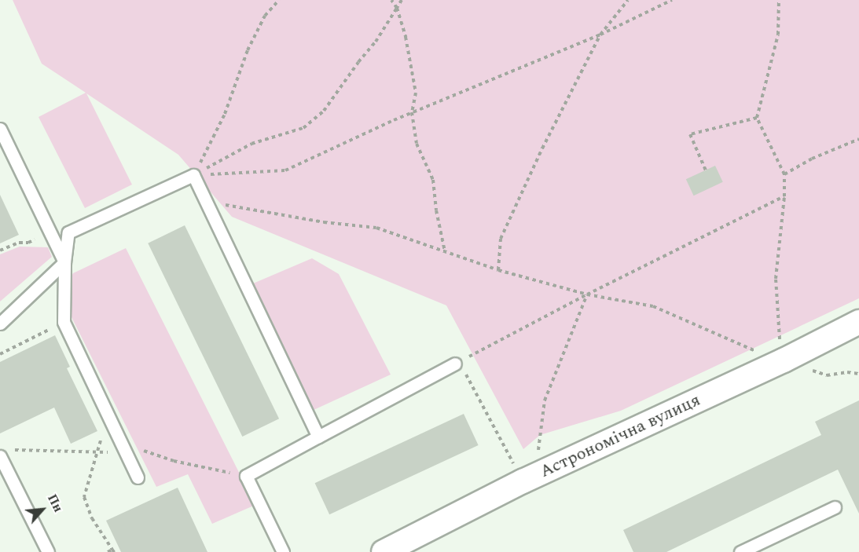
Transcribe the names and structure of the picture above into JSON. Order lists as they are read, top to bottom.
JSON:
{
  "streets": {
    "street": ["Астрономічна вулиця"]
  },
  "north": "top right"
}
